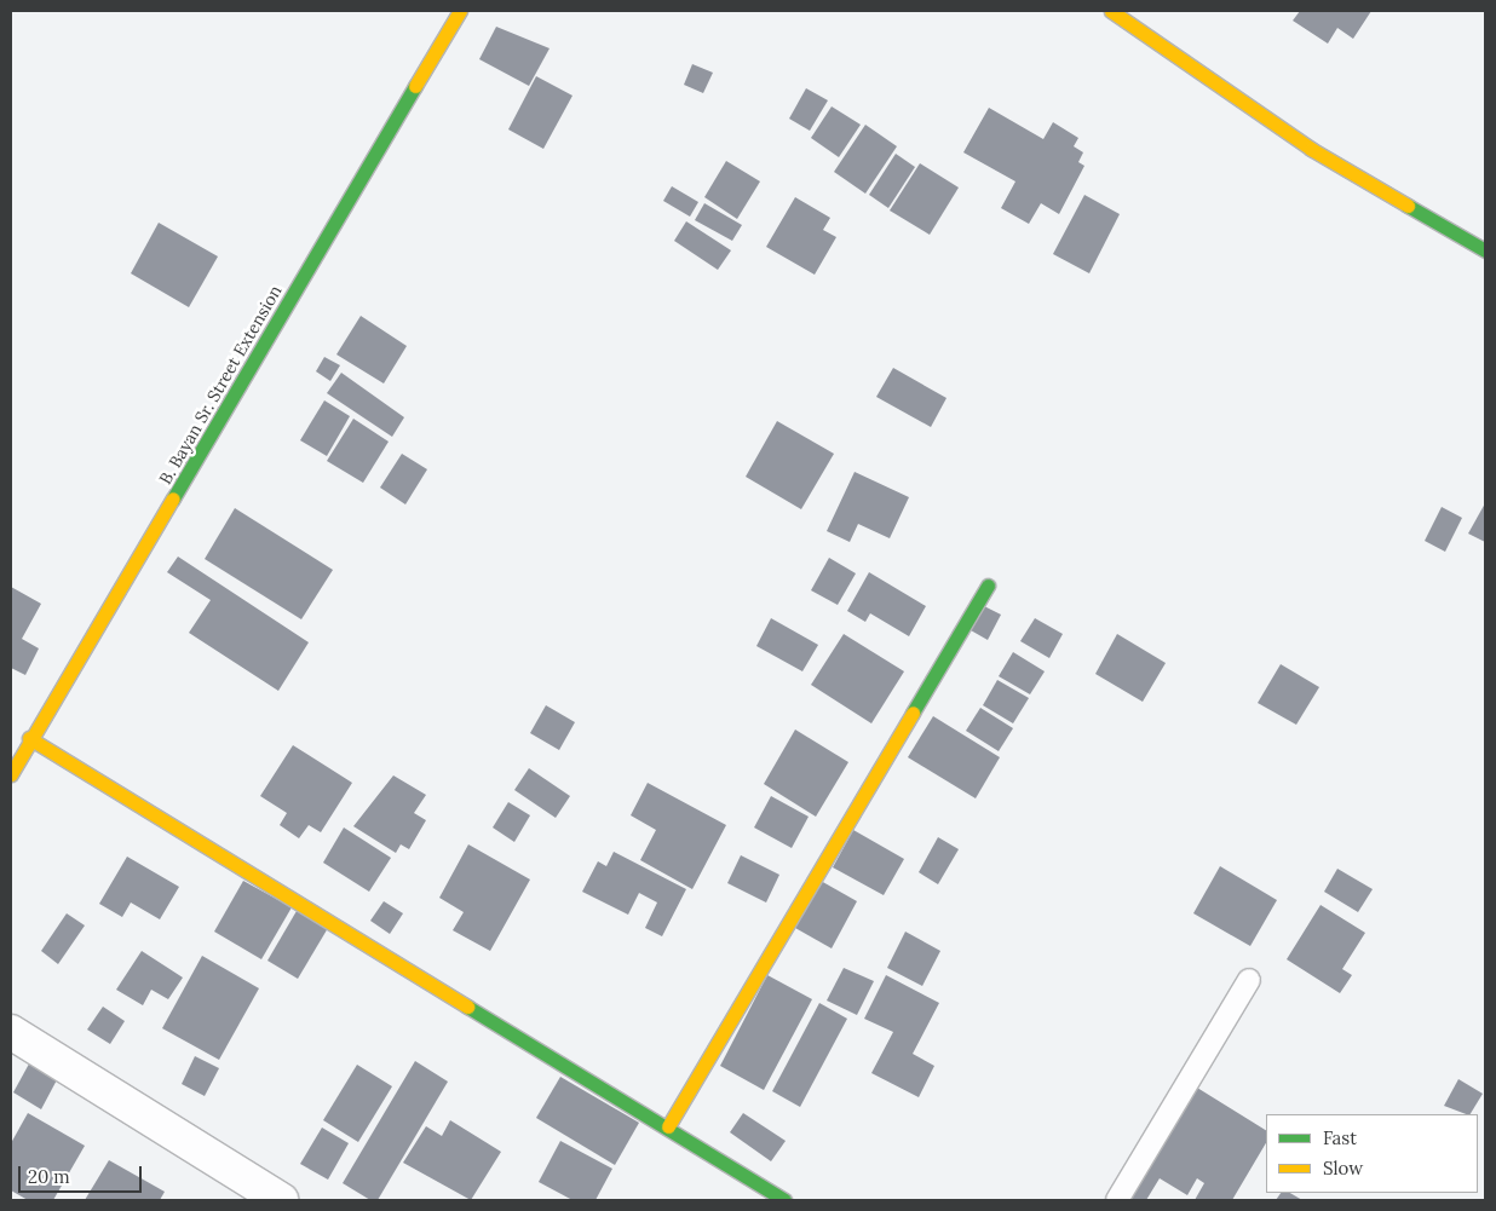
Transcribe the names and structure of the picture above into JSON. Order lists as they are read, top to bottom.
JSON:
{
  "streets": {
    "street": ["B. Bayan Sr. Street Extension"]
  },
  "legend": ["Fast", "Slow"],
  "scale_bar": "20 m"
}
